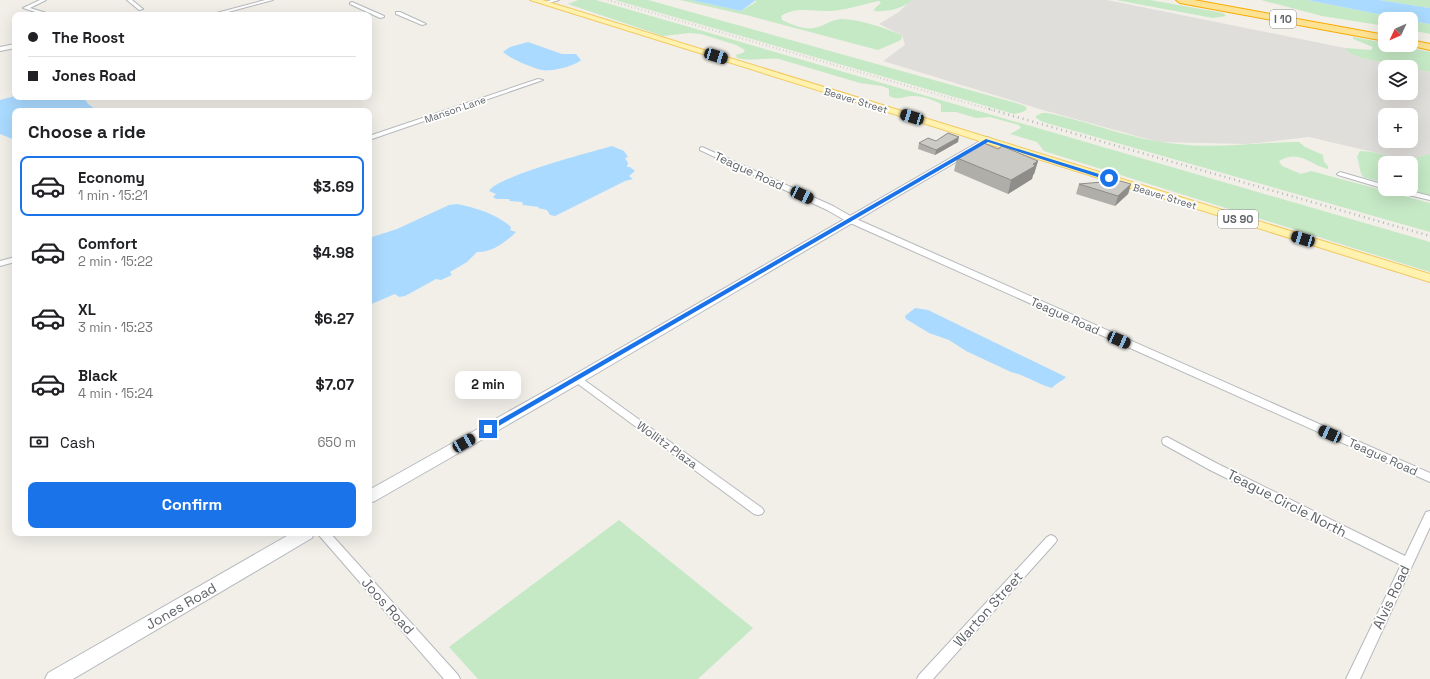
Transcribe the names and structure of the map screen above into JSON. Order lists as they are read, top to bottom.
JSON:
{
  "streets": {
    "highway": ["I 10"],
    "main road": ["Beaver Street", "US 90"],
    "street": [
      "Manson Lane",
      "Teague Road",
      "Wollitz Plaza",
      "Teague Circle North",
      "Alvis Road",
      "Jones Road",
      "Joos Road",
      "Warton Street"
    ]
  },
  "crossings": [
    ["Teague Circle North", "Alvis Road"]
  ],
  "north": "bottom left",
  "page": {
    "map_buttons": ["+", "−"],
    "banner": ["The Roost", "Jones Road"],
    "heading": "Choose a ride",
    "list": [
      {
        "name": "Economy",
        "note": "1 min · 15:21",
        "value": "$3.69"
      },
      {
        "name": "Comfort",
        "note": "2 min · 15:22",
        "value": "$4.98"
      },
      {
        "name": "XL",
        "note": "3 min · 15:23",
        "value": "$6.27"
      },
      {
        "name": "Black",
        "note": "4 min · 15:24",
        "value": "$7.07"
      }
    ],
    "bubble": "2 min",
    "pay": ["Cash", "650 m"],
    "buttons": "Confirm"
  }
}
